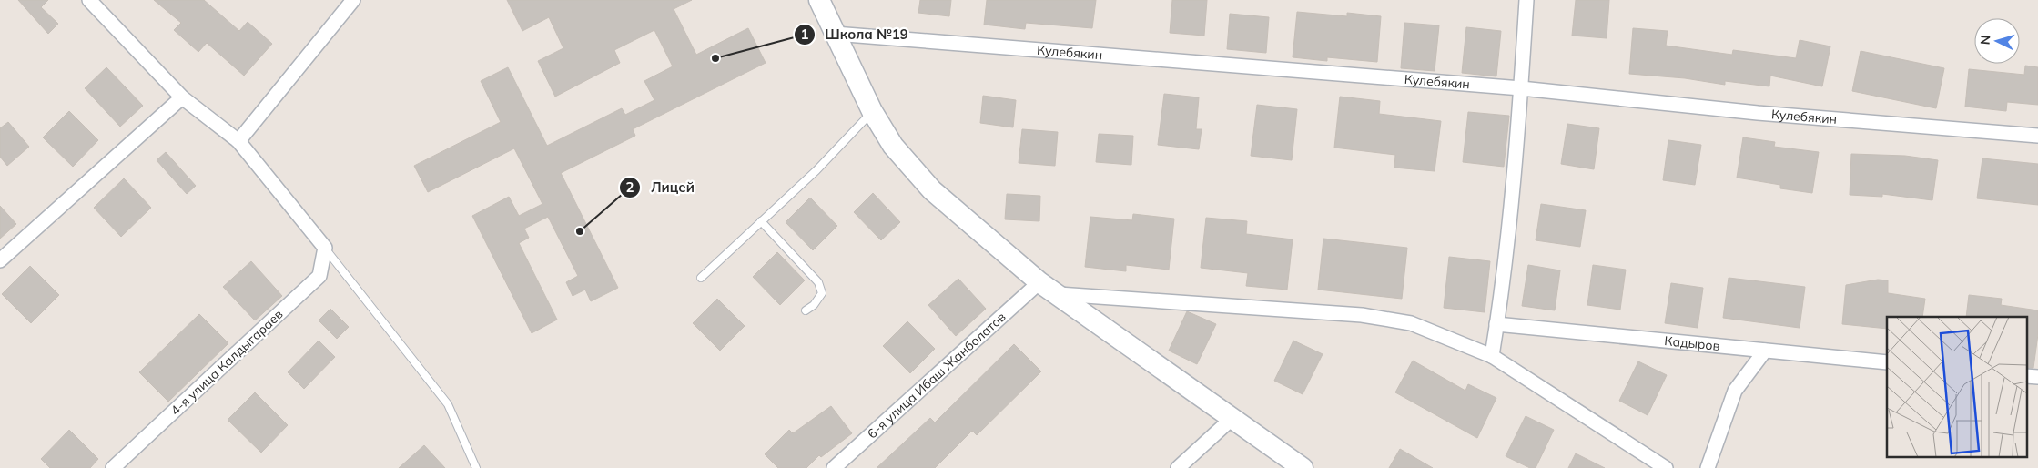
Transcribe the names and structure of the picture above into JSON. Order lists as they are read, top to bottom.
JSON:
{
  "streets": {
    "street": [
      "Кулебякин",
      "Кадыров",
      "4-я улица Калдыгараев",
      "6-я улица Ибаш Жанболатов"
    ]
  },
  "places": ["Школа №19", "Лицей"],
  "north": "left"
}
